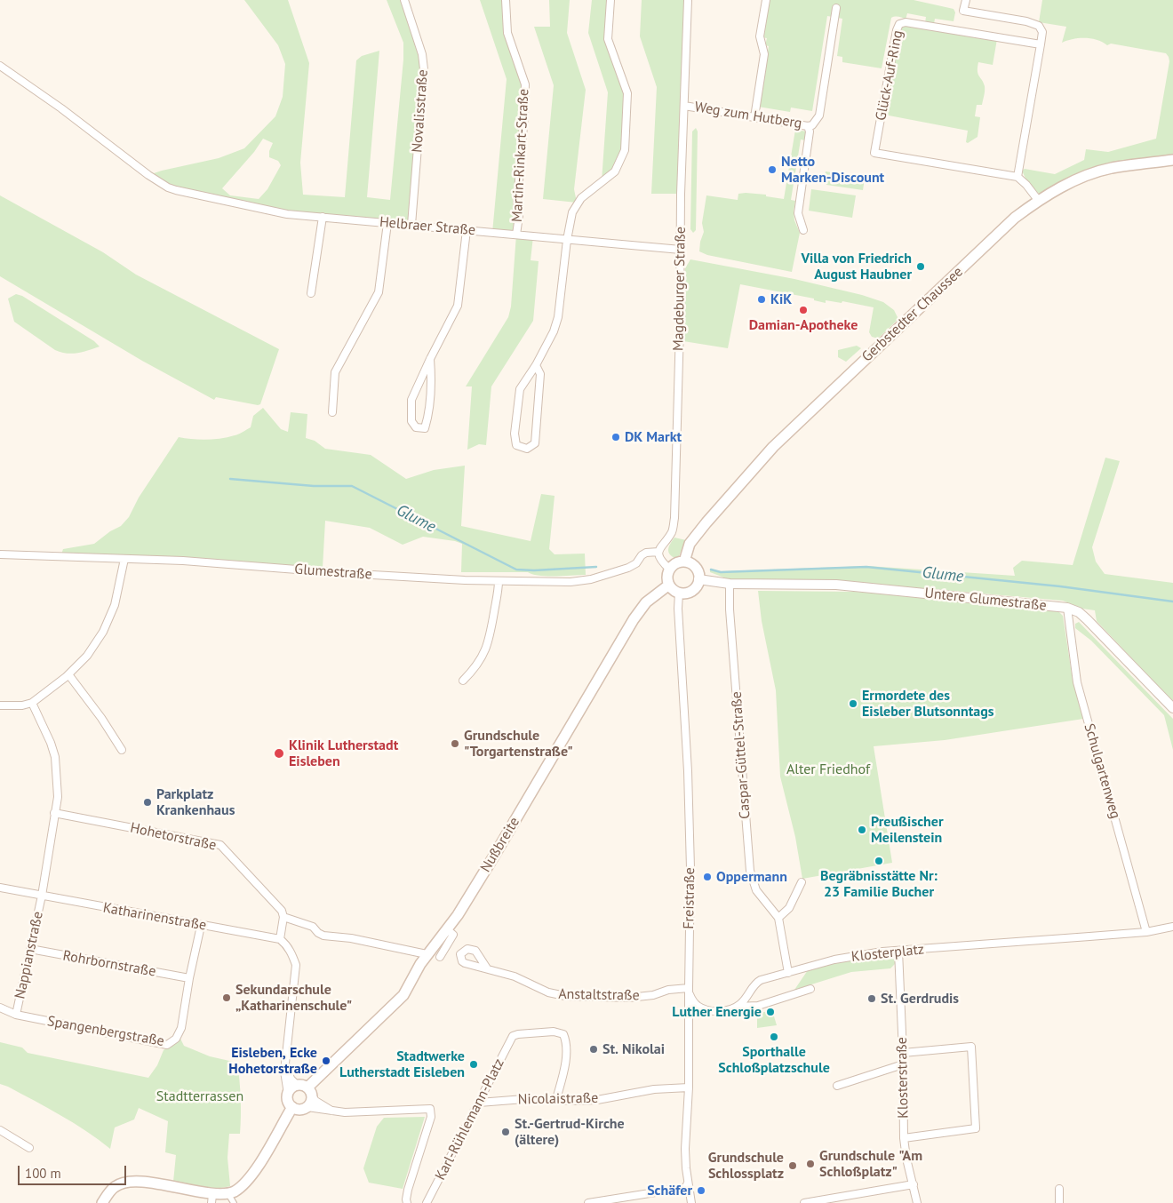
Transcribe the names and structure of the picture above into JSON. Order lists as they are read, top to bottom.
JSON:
{
  "streets": {
    "main road": ["Gerbstedter Chaussee", "Nußbreite"],
    "street": [
      "Glück-Auf-Ring",
      "Novalisstraße",
      "Weg zum Hutberg",
      "Martin-Rinkart-Straße",
      "Helbraer Straße",
      "Magdeburger Straße",
      "Glumestraße",
      "Untere Glumestraße",
      "Caspar-Güttel-Straße",
      "Schulgartenweg",
      "Hohetorstraße",
      "Freistraße",
      "Katharinenstraße",
      "Klosterplatz",
      "Nappianstraße",
      "Rohrbornstraße",
      "Anstaltstraße",
      "Spangenbergstraße",
      "Klosterstraße",
      "Nicolaistraße",
      "Karl-Rühlemann-Platz"
    ]
  },
  "crossings": [
    ["Novalisstraße", "Helbraer Straße"],
    ["Weg zum Hutberg", "Magdeburger Straße"],
    ["Martin-Rinkart-Straße", "Helbraer Straße"],
    ["Helbraer Straße", "Magdeburger Straße"],
    ["Magdeburger Straße", "Glumestraße"],
    ["Gerbstedter Chaussee", "Nußbreite"],
    ["Gerbstedter Chaussee", "Freistraße"],
    ["Untere Glumestraße", "Caspar-Güttel-Straße"],
    ["Untere Glumestraße", "Schulgartenweg"],
    ["Schulgartenweg", "Klosterplatz"],
    ["Hohetorstraße", "Nappianstraße"],
    ["Nußbreite", "Freistraße"],
    ["Nußbreite", "Karl-Rühlemann-Platz"],
    ["Freistraße", "Anstaltstraße"],
    ["Freistraße", "Nicolaistraße"],
    ["Katharinenstraße", "Nappianstraße"],
    ["Katharinenstraße", "Spangenbergstraße"],
    ["Klosterplatz", "Klosterstraße"],
    ["Nappianstraße", "Rohrbornstraße"],
    ["Nappianstraße", "Spangenbergstraße"],
    ["Rohrbornstraße", "Spangenbergstraße"],
    ["Nicolaistraße", "Karl-Rühlemann-Platz"]
  ],
  "water": ["Glume"],
  "parks": ["Alter Friedhof", "Stadtterrassen"],
  "places": [
    "Netto Marken-Discount",
    "Villa von Friedrich August Haubner",
    "KiK",
    "Damian-Apotheke",
    "DK Markt",
    "Ermordete des Eisleber Blutsonntags",
    "Grundschule \"Torgartenstraße\"",
    "Klinik Lutherstadt Eisleben",
    "Parkplatz Krankenhaus",
    "Preußischer Meilenstein",
    "Begräbnisstätte Nr: 23 Familie Bucher",
    "Oppermann",
    "Sekundarschule „Katharinenschule\"",
    "St. Gerdrudis",
    "Luther Energie",
    "Sporthalle Schloßplatzschule",
    "St. Nikolai",
    "Eisleben, Ecke Hohetorstraße",
    "Stadtwerke Lutherstadt Eisleben",
    "St.-Gertrud-Kirche (ältere)",
    "Grundschule \"Am Schloßplatz\"",
    "Grundschule Schlossplatz",
    "Schäfer"
  ],
  "scale_bar": "100 m"
}
